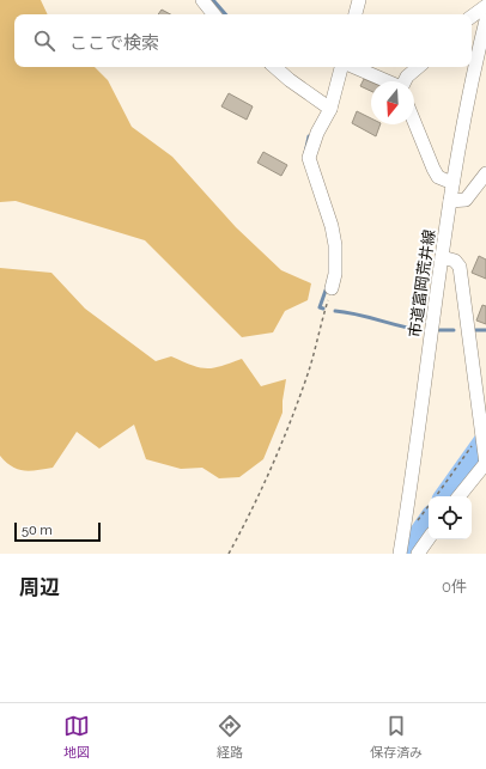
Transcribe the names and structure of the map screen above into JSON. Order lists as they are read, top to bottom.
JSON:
{
  "streets": {
    "street": ["市道富岡荒井線"]
  },
  "scale_bar": "50 m",
  "north": "bottom",
  "page": {
    "search": "ここで検索",
    "scale": "50 m",
    "heading": ["周辺", "0件"],
    "nav": ["地図", "経路", "保存済み"]
  }
}
